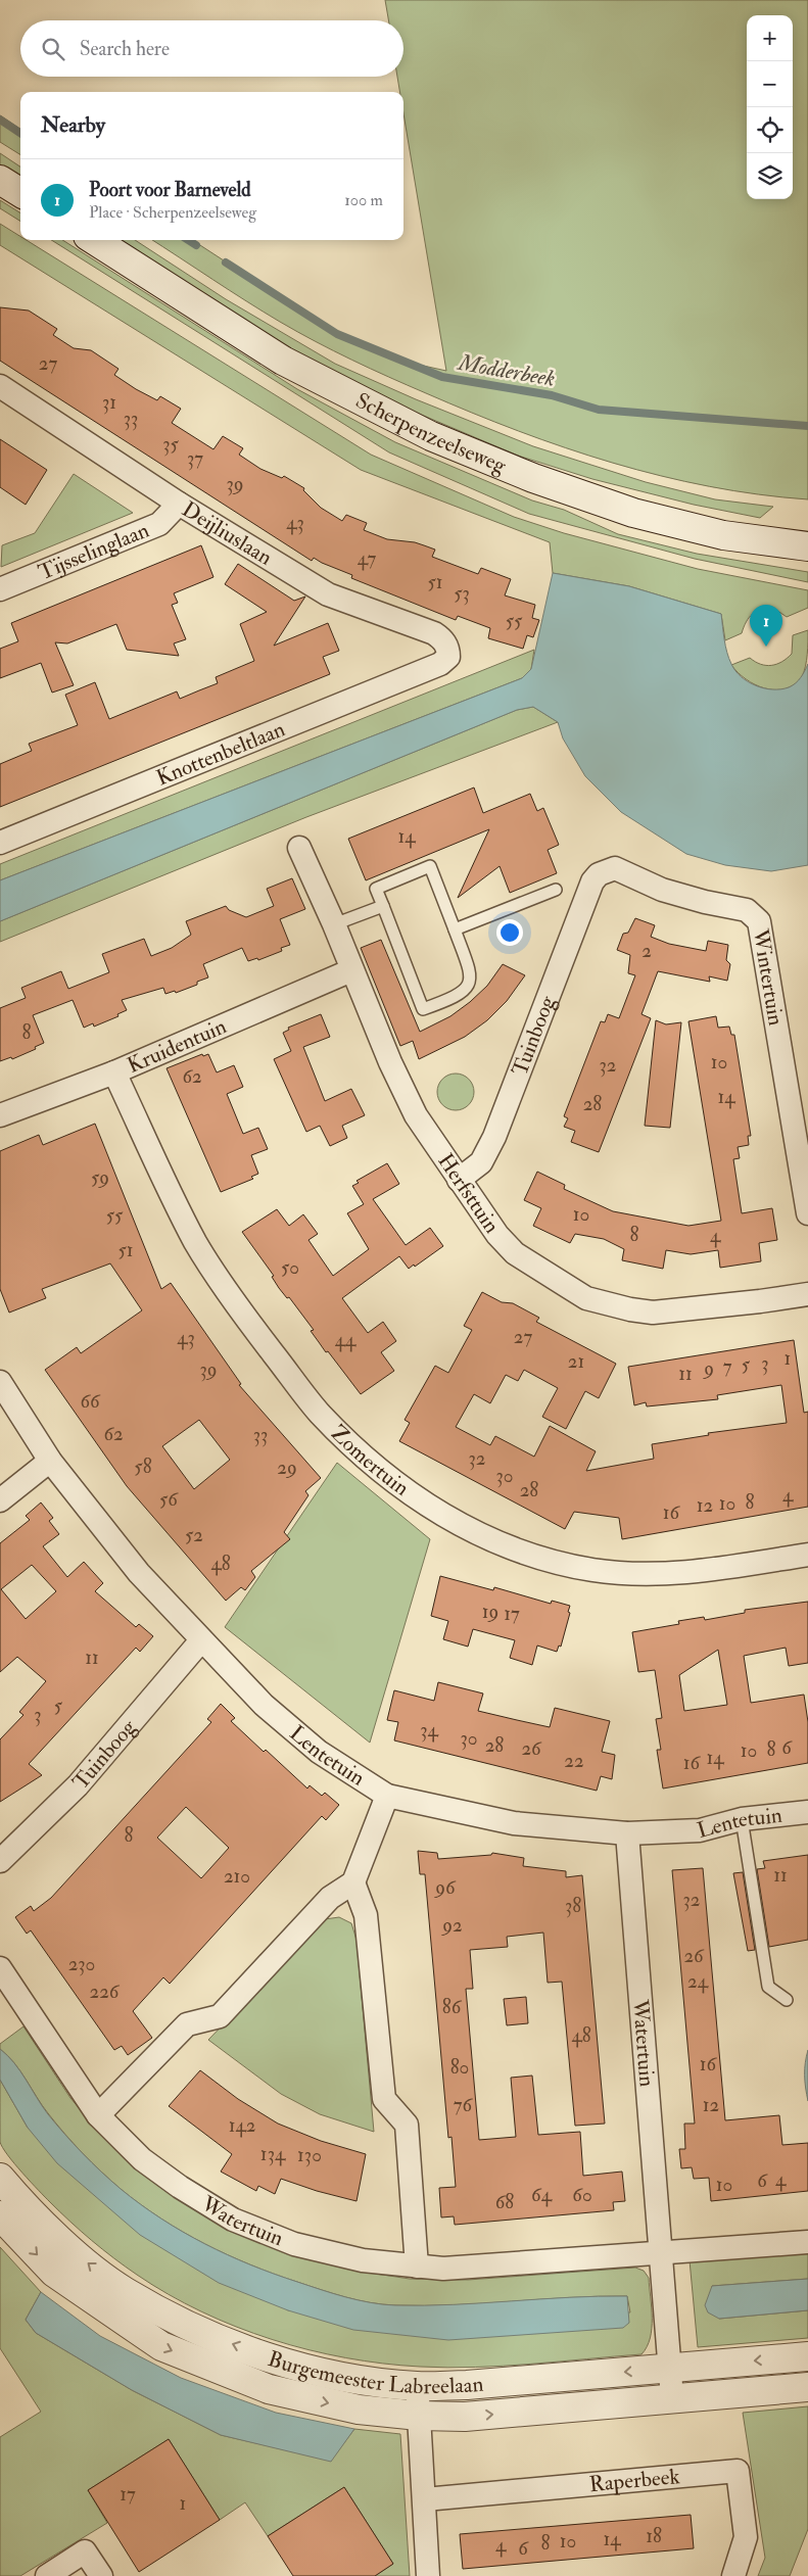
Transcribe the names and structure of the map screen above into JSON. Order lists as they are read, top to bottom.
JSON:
{
  "streets": {
    "street": [
      "Scherpenzeelseweg",
      "Deijliuslaan",
      "Tijsselinglaan",
      "Knottenbeltlaan",
      "Wintertuin",
      "Tuinboog",
      "Kruidentuin",
      "Herfsttuin",
      "Zomertuin",
      "Lentetuin",
      "Watertuin",
      "Burgemeester Labreelaan",
      "Raperbeek"
    ]
  },
  "crossings": [
    ["Deijliuslaan", "Tijsselinglaan"],
    ["Deijliuslaan", "Knottenbeltlaan"],
    ["Wintertuin", "Tuinboog"],
    ["Tuinboog", "Herfsttuin"],
    ["Tuinboog", "Lentetuin"],
    ["Kruidentuin", "Herfsttuin"],
    ["Kruidentuin", "Zomertuin"],
    ["Lentetuin", "Watertuin"],
    ["Watertuin", "Burgemeester Labreelaan"]
  ],
  "water": ["Modderbeek"],
  "house_numbers": [
    "27",
    "31",
    "33",
    "35",
    "37",
    "39",
    "43",
    "47",
    "51",
    "53",
    "55",
    "14",
    "2",
    "8",
    "10",
    "32",
    "62",
    "14",
    "28",
    "59",
    "10",
    "55",
    "8",
    "4",
    "51",
    "50",
    "27",
    "43",
    "44",
    "1",
    "21",
    "3",
    "5",
    "7",
    "9",
    "39",
    "11",
    "66",
    "62",
    "33",
    "32",
    "58",
    "29",
    "30",
    "28",
    "4",
    "56",
    "8",
    "10",
    "12",
    "16",
    "52",
    "48",
    "19",
    "17",
    "11",
    "5",
    "3",
    "34",
    "30",
    "28",
    "6",
    "26",
    "8",
    "10",
    "14",
    "22",
    "16",
    "8",
    "11",
    "210",
    "96",
    "32",
    "38",
    "92",
    "26",
    "230",
    "24",
    "226",
    "86",
    "48",
    "16",
    "80",
    "76",
    "12",
    "142",
    "134",
    "130",
    "4",
    "6",
    "10",
    "64",
    "60",
    "68",
    "17",
    "1",
    "18",
    "14",
    "10",
    "8",
    "4",
    "6"
  ],
  "page": {
    "map_buttons": ["+", "−"],
    "search": "Search here",
    "heading": "Nearby",
    "list": [
      {
        "mark": "1",
        "name": "Poort voor Barneveld",
        "note": "Place · Scherpenzeelseweg",
        "value": "100 m"
      }
    ],
    "pins": "1"
  }
}
